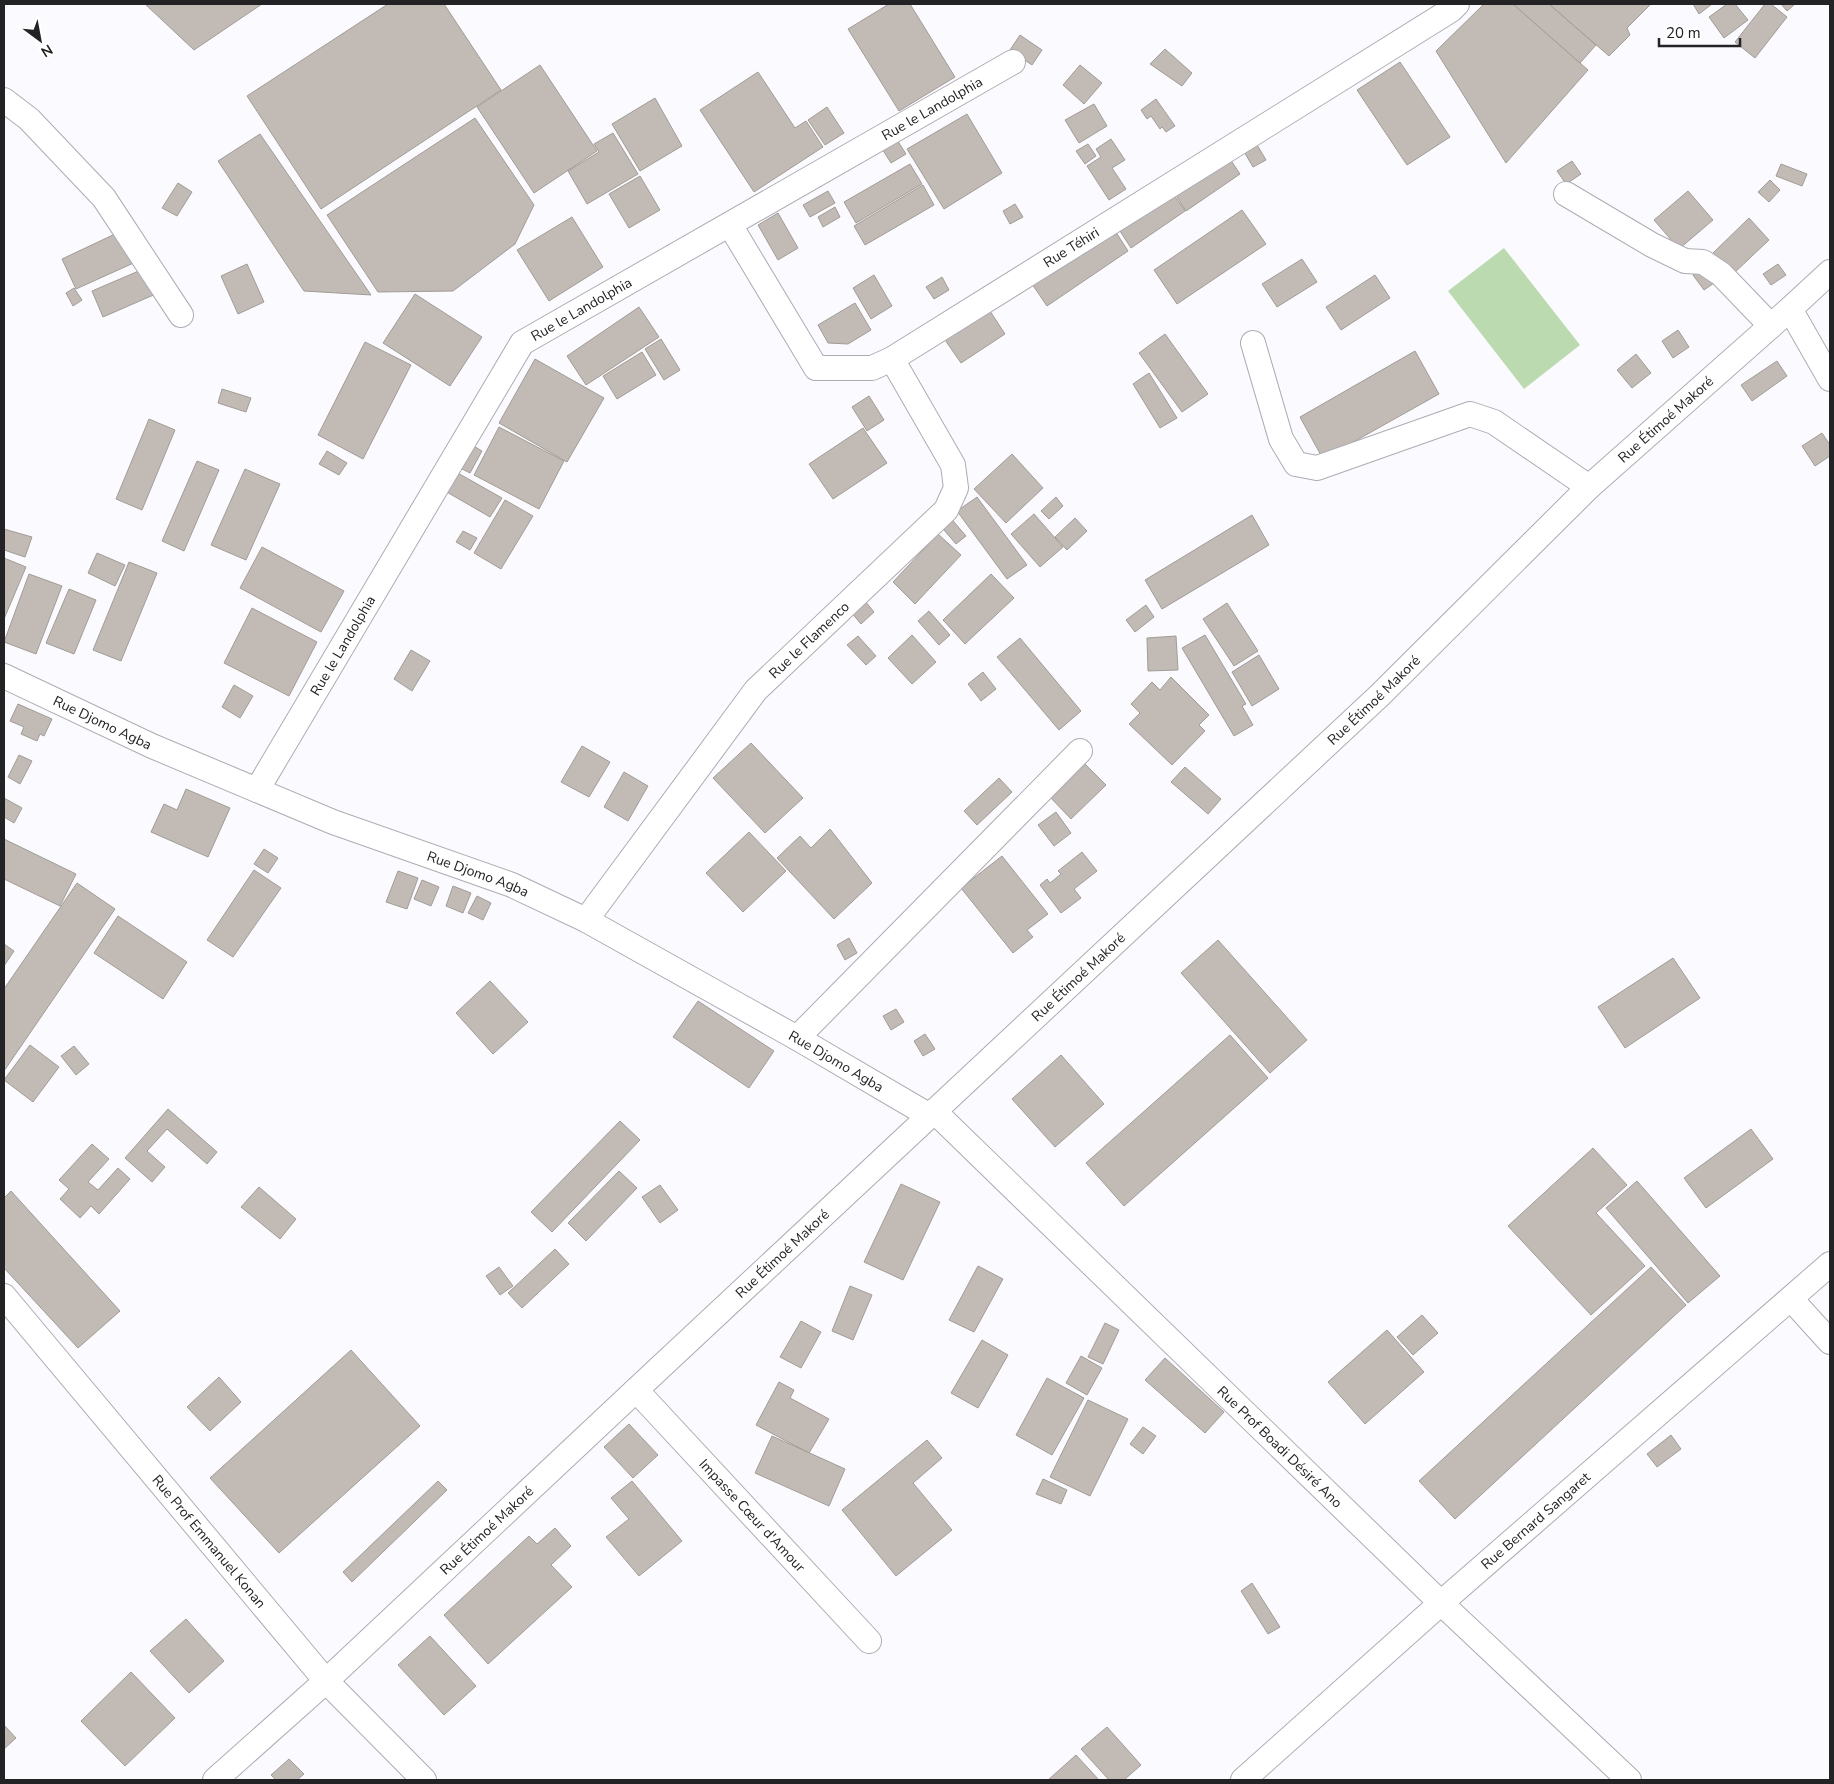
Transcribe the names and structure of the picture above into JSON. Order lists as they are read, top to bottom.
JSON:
{
  "streets": {
    "street": [
      "Rue le Landolphia",
      "Rue Téhiri",
      "Rue Étimoé Makoré",
      "Rue le Flamenco",
      "Rue Djomo Agba",
      "Rue Prof Boadi Désiré Ano",
      "Impasse Cœur d'Amour",
      "Rue Bernard Sangaret",
      "Rue Prof Emmanuel Konan"
    ]
  },
  "crossings": [
    ["Rue le Landolphia", "Rue Téhiri"],
    ["Rue le Landolphia", "Rue Djomo Agba"],
    ["Rue Téhiri", "Rue le Flamenco"],
    ["Rue Étimoé Makoré", "Rue Djomo Agba"],
    ["Rue Étimoé Makoré", "Rue Prof Boadi Désiré Ano"],
    ["Rue Étimoé Makoré", "Impasse Cœur d'Amour"],
    ["Rue Étimoé Makoré", "Rue Prof Emmanuel Konan"],
    ["Rue le Flamenco", "Rue Djomo Agba"],
    ["Rue Djomo Agba", "Rue Prof Boadi Désiré Ano"],
    ["Rue Prof Boadi Désiré Ano", "Rue Bernard Sangaret"]
  ],
  "scale_bar": "20 m",
  "north": "bottom right"
}
